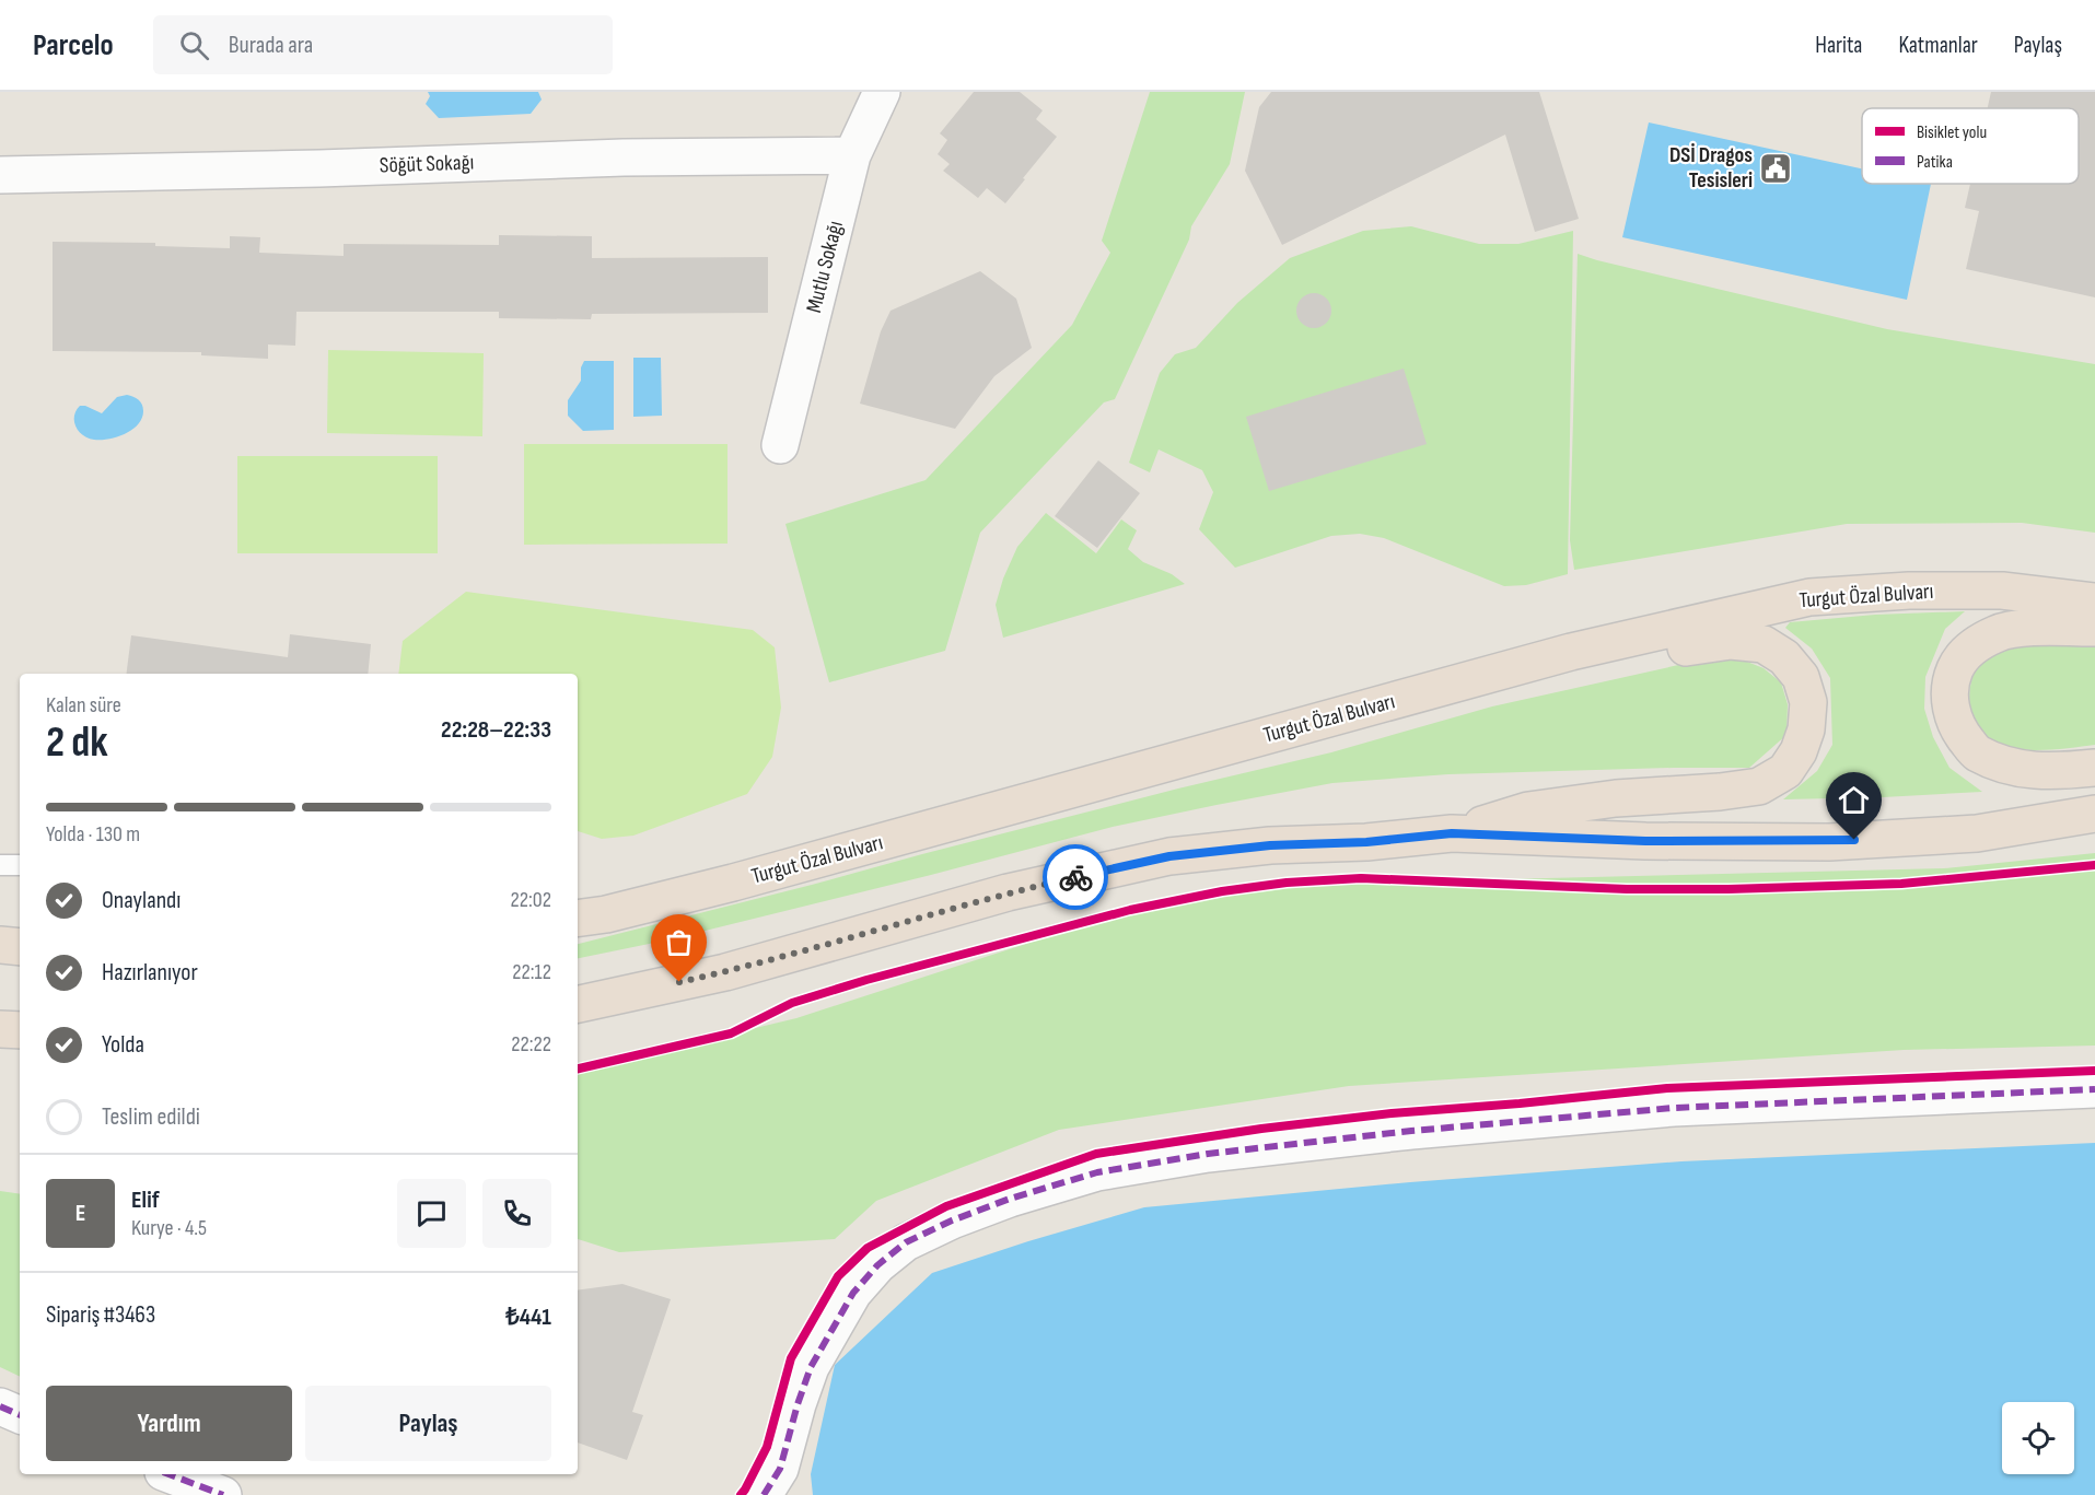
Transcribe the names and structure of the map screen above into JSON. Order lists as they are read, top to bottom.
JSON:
{
  "streets": {
    "highway": ["Turgut Özal Bulvarı"],
    "street": ["Söğüt Sokağı", "Mutlu Sokağı"]
  },
  "crossings": [
    ["Söğüt Sokağı", "Mutlu Sokağı"]
  ],
  "places": {
    "public building": ["DSİ Dragos Tesisleri"]
  },
  "legend": ["Bisiklet yolu", "Patika"],
  "page": {
    "header": "Parcelo",
    "search": "Burada ara",
    "nav": ["Harita", "Katmanlar", "Paylaş"],
    "heading": ["2 dk", "Kalan süre", "22:28–22:33"],
    "panel": [
      "Elif",
      "Kurye · 4.5",
      "Sipariş #3463",
      "₺441"
    ],
    "bar": "Yolda · 130 m",
    "list": [
      ["Onaylandı", "22:02"],
      ["Hazırlanıyor", "22:12"],
      ["Yolda", "22:22"],
      "Teslim edildi"
    ],
    "round": "E",
    "buttons": ["Yardım", "Paylaş"]
  }
}
